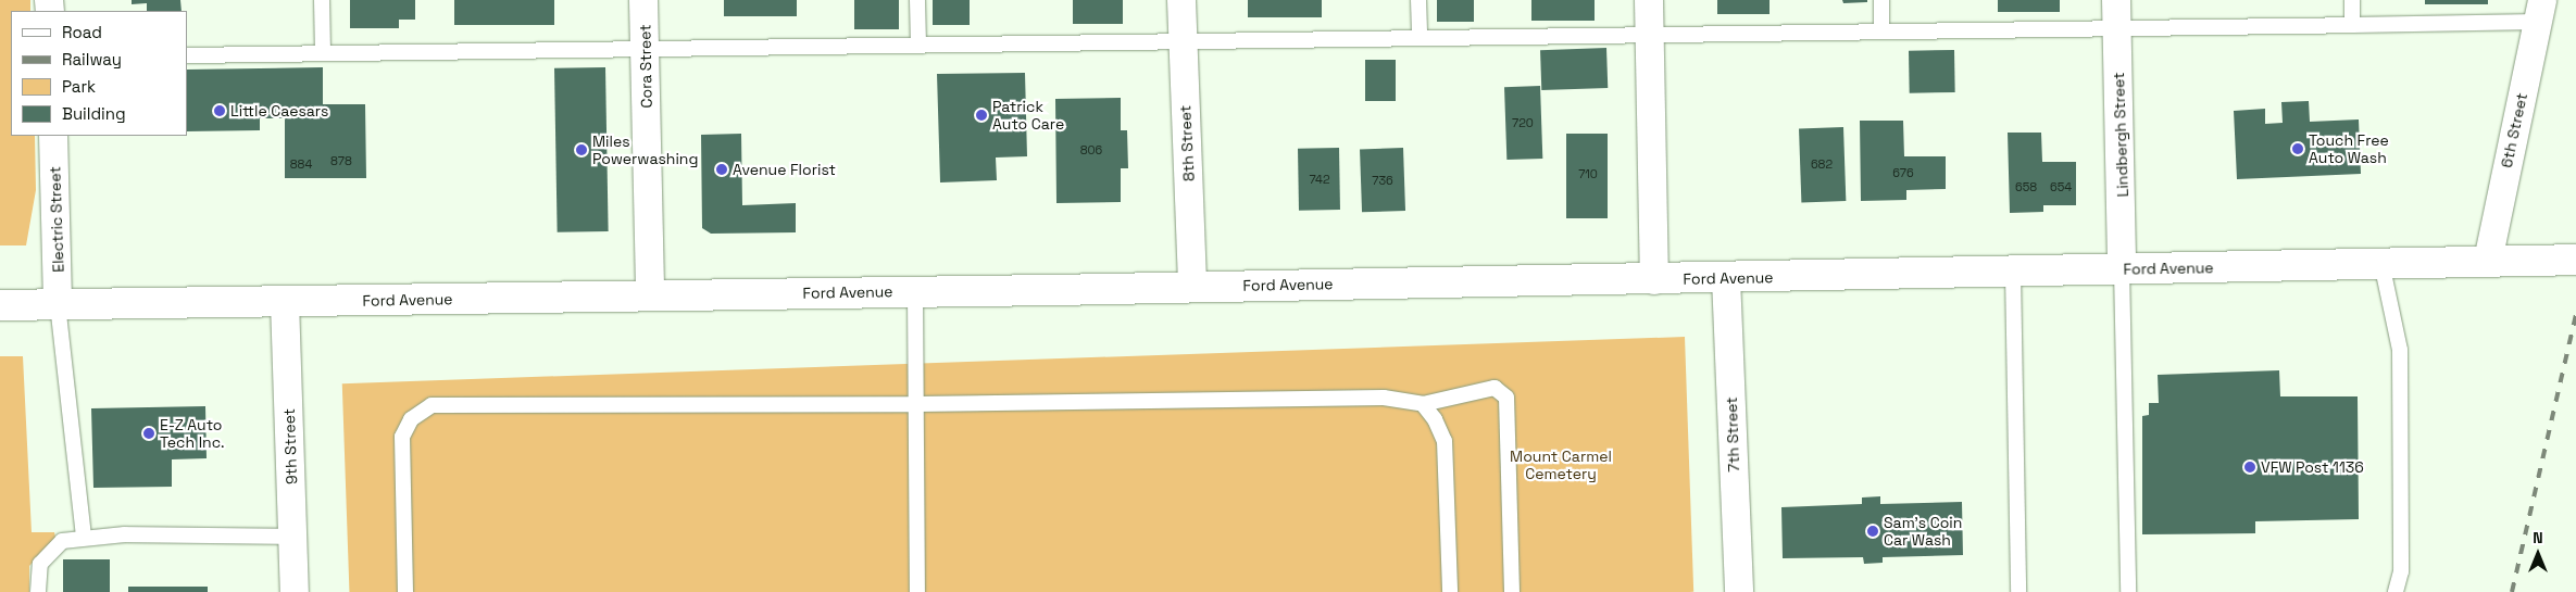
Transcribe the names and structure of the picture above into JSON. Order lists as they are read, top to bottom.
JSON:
{
  "streets": {
    "main road": ["Ford Avenue"],
    "street": [
      "Cora Street",
      "6th Street",
      "Lindbergh Street",
      "8th Street",
      "Electric Street",
      "7th Street",
      "9th Street"
    ]
  },
  "crossings": [
    ["Cora Street", "Ford Avenue"],
    ["6th Street", "Ford Avenue"],
    ["Lindbergh Street", "Ford Avenue"],
    ["8th Street", "Ford Avenue"],
    ["Electric Street", "Ford Avenue"],
    ["Ford Avenue", "7th Street"],
    ["Ford Avenue", "9th Street"]
  ],
  "parks": ["Mount Carmel Cemetery"],
  "places": [
    "Little Caesars",
    "Patrick Auto Care",
    "Touch Free Auto Wash",
    "Miles Powerwashing",
    "Avenue Florist",
    "E-Z Auto Tech Inc.",
    "VFW Post 1136",
    "Sam's Coin Car Wash"
  ],
  "house_numbers": [
    "720",
    "806",
    "878",
    "884",
    "682",
    "676",
    "710",
    "742",
    "736",
    "658",
    "654"
  ],
  "legend": [
    "Road",
    "Railway",
    "Park",
    "Building"
  ],
  "north": "top"
}
